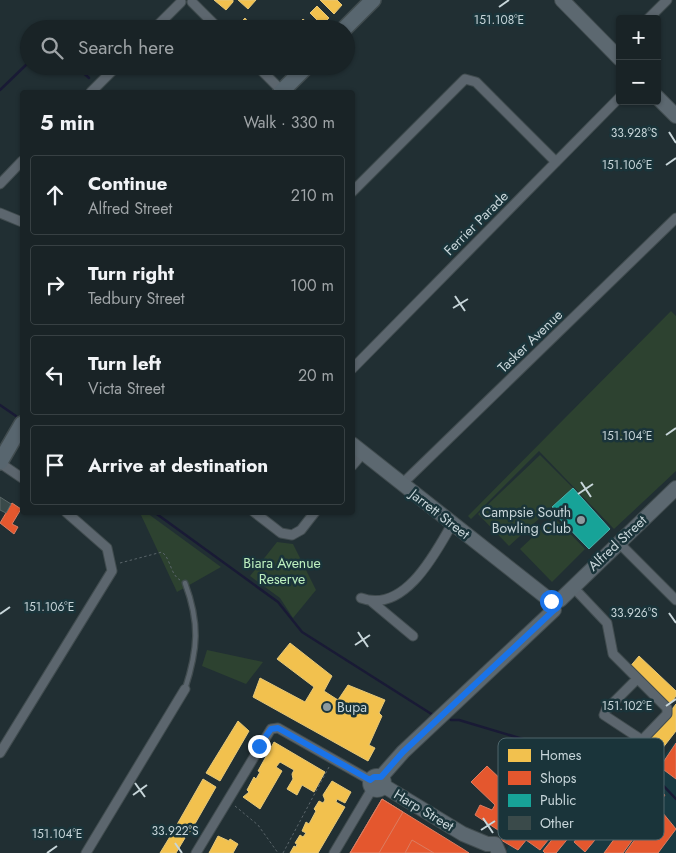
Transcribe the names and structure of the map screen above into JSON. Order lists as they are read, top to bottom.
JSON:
{
  "streets": {
    "street": [
      "Ferrier Parade",
      "Tasker Avenue",
      "Jarrett Street",
      "Alfred Street",
      "Harp Street"
    ]
  },
  "crossings": [
    ["Tasker Avenue", "Jarrett Street"],
    ["Jarrett Street", "Alfred Street"],
    ["Alfred Street", "Harp Street"]
  ],
  "parks": ["Biara Avenue Reserve"],
  "places": ["Campsie South Bowling Club", "Bupa"],
  "legend": [
    "Homes",
    "Shops",
    "Public",
    "Other"
  ],
  "page": {
    "map_buttons": ["+", "−"],
    "search": "Search here",
    "heading": ["5 min", "Walk · 330 m"],
    "list": [
      ["Continue", "Alfred Street", "210 m"],
      ["Turn right", "Tedbury Street", "100 m"],
      ["Turn left", "Victa Street", "20 m"],
      "Arrive at destination"
    ]
  },
  "coordinates": [
    "151.108°E",
    "33.928°S",
    "151.106°E",
    "151.104°E",
    "33.926°S",
    "151.102°E",
    "33.922°S"
  ]
}
